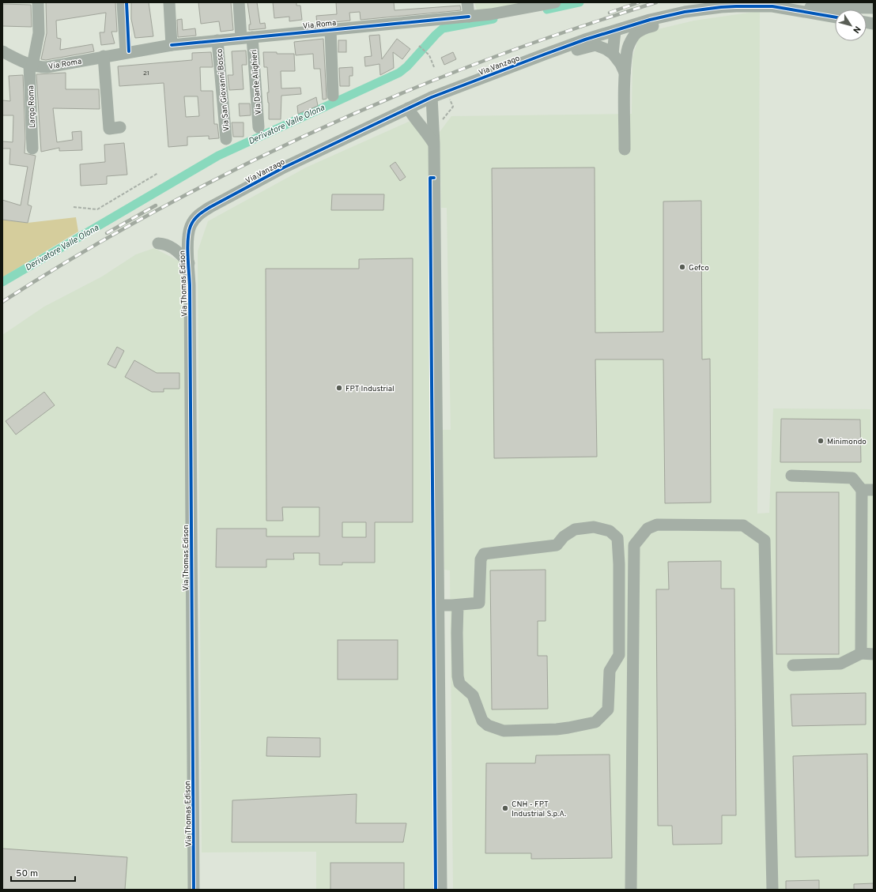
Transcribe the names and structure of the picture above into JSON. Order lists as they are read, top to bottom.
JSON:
{
  "streets": {
    "street": [
      "Via Roma",
      "Via Vanzago",
      "Via Dante Alighieri",
      "Via San Giovanni Bosco",
      "Largo Roma",
      "Via Thomas Edison"
    ]
  },
  "crossings": [
    ["Via Roma", "Via Dante Alighieri"],
    ["Via Roma", "Via San Giovanni Bosco"],
    ["Via Roma", "Largo Roma"],
    ["Via Vanzago", "Via Thomas Edison"]
  ],
  "water": ["Derivatore Valle Olona"],
  "places": [
    "Gefco",
    "FPT Industrial",
    "Minimondo",
    "CNH - FPT Industrial S.p.A."
  ],
  "house_numbers": ["21"],
  "scale_bar": "50 m",
  "north": "bottom right"
}
